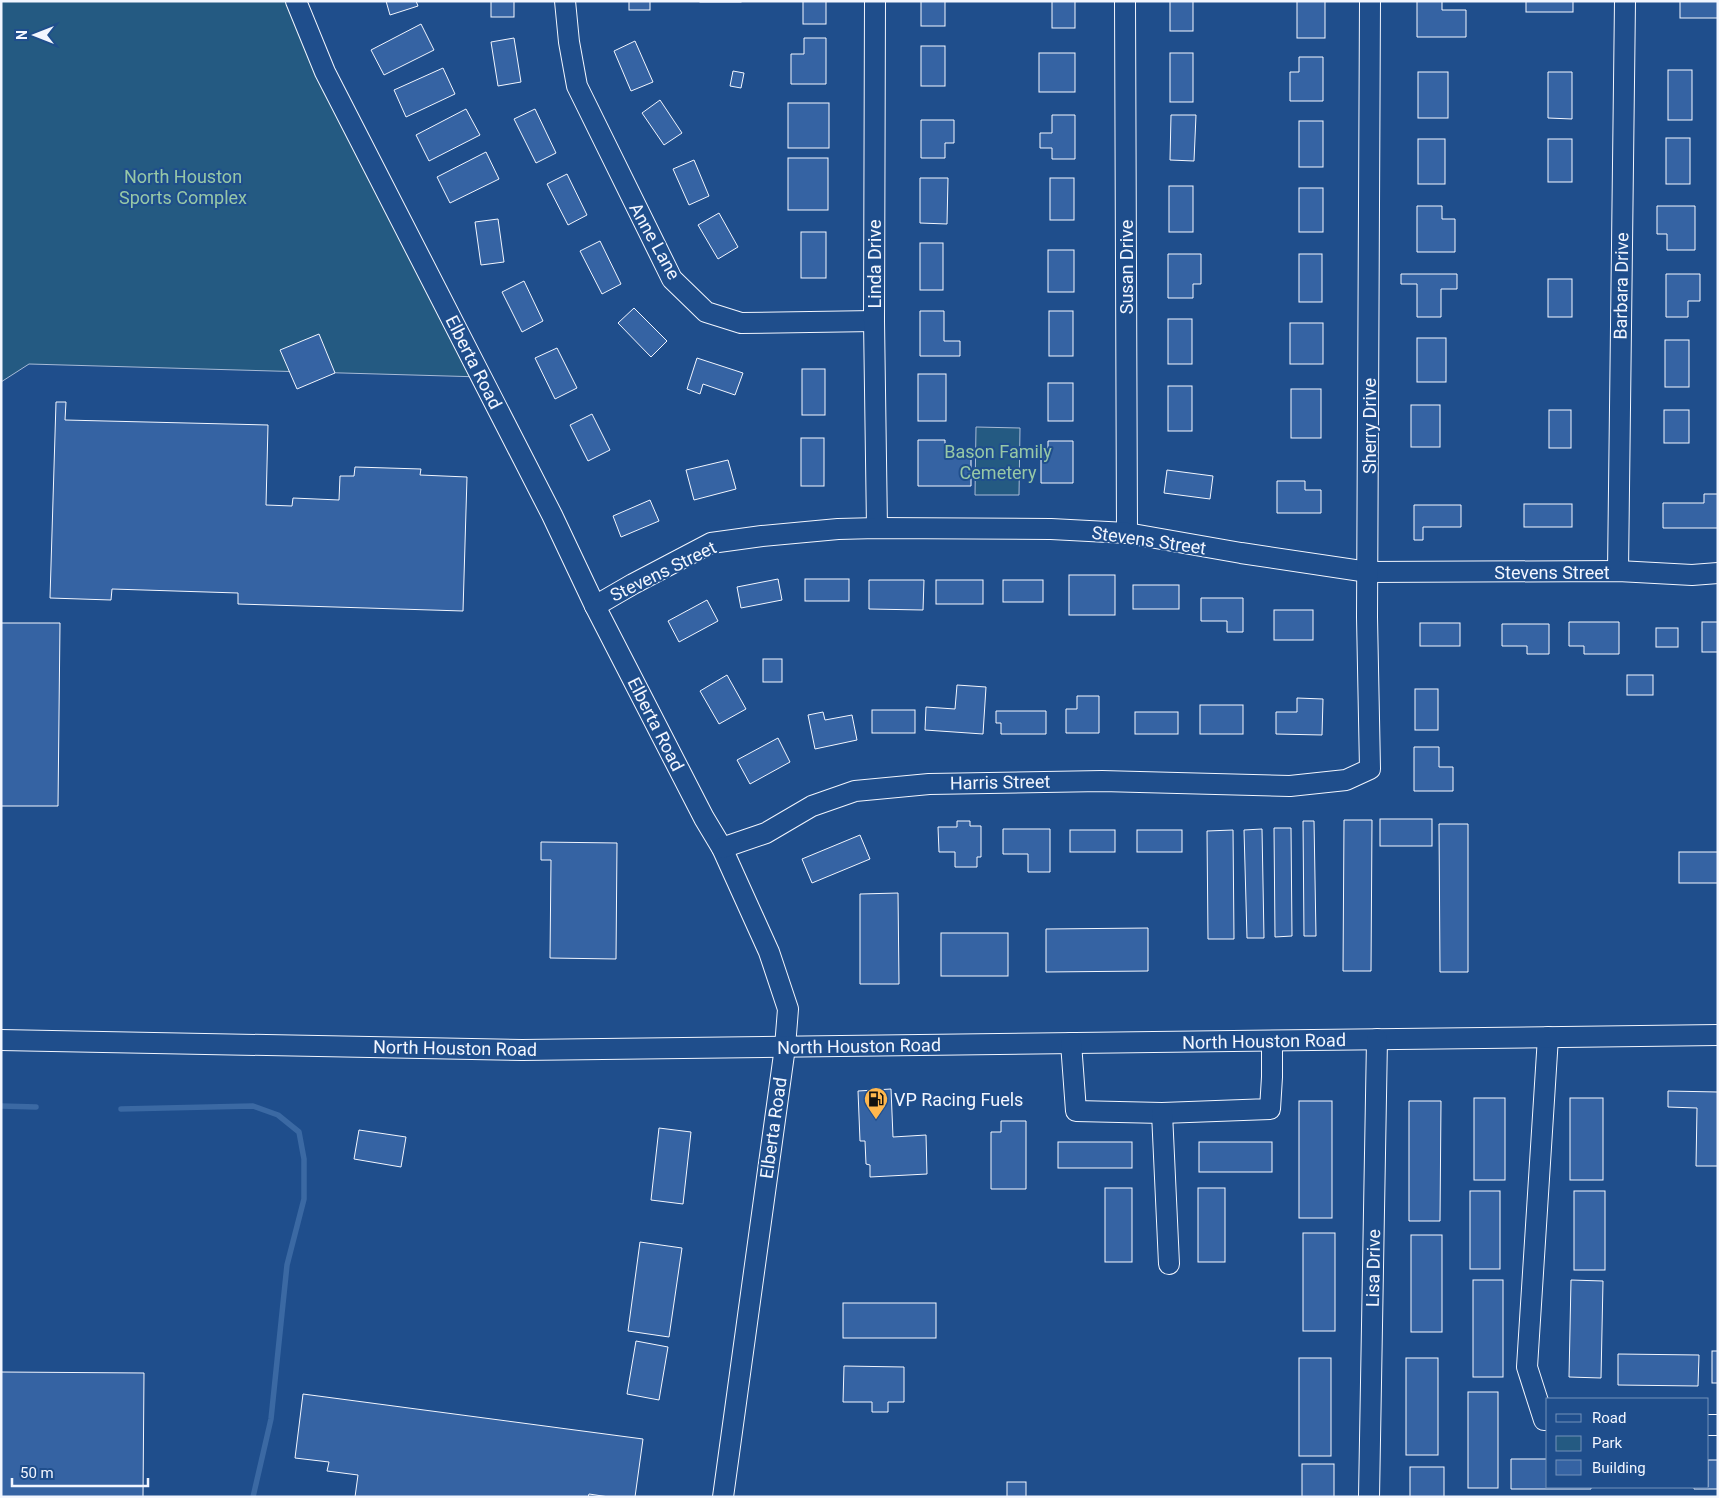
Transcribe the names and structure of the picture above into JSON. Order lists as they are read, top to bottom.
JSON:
{
  "streets": {
    "street": [
      "Anne Lane",
      "Linda Drive",
      "Susan Drive",
      "Barbara Drive",
      "Elberta Road",
      "Sherry Drive",
      "Stevens Street",
      "Harris Street",
      "North Houston Road",
      "Lisa Drive"
    ]
  },
  "crossings": [
    ["Anne Lane", "Linda Drive"],
    ["Linda Drive", "Stevens Street"],
    ["Susan Drive", "Stevens Street"],
    ["Barbara Drive", "Stevens Street"],
    ["Elberta Road", "Stevens Street"],
    ["Elberta Road", "Harris Street"],
    ["Elberta Road", "North Houston Road"],
    ["Sherry Drive", "Stevens Street"],
    ["Sherry Drive", "Harris Street"],
    ["North Houston Road", "Lisa Drive"]
  ],
  "parks": ["North Houston Sports Complex", "Bason Family Cemetery"],
  "places": {
    "fuel station": ["VP Racing Fuels"]
  },
  "legend": ["Road", "Park", "Building"],
  "scale_bar": "50 m",
  "north": "left"
}
